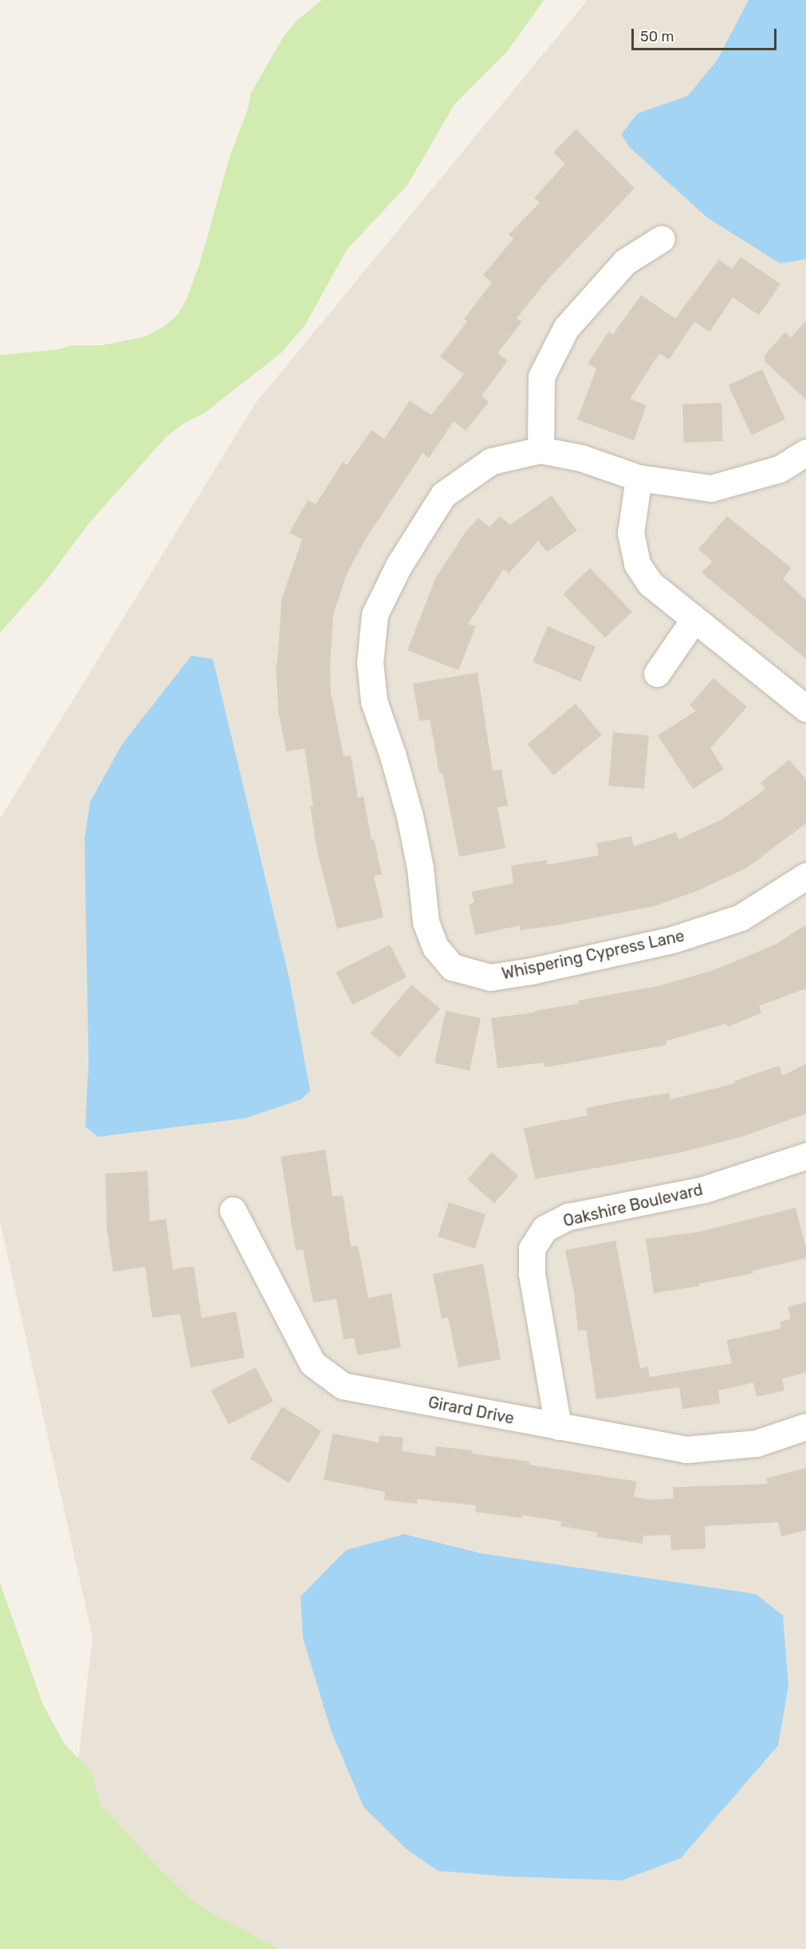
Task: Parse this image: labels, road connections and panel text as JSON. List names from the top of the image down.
{
  "streets": {
    "street": ["Whispering Cypress Lane", "Oakshire Boulevard", "Girard Drive"]
  },
  "crossings": [
    ["Oakshire Boulevard", "Girard Drive"]
  ],
  "scale_bar": "50 m"
}
